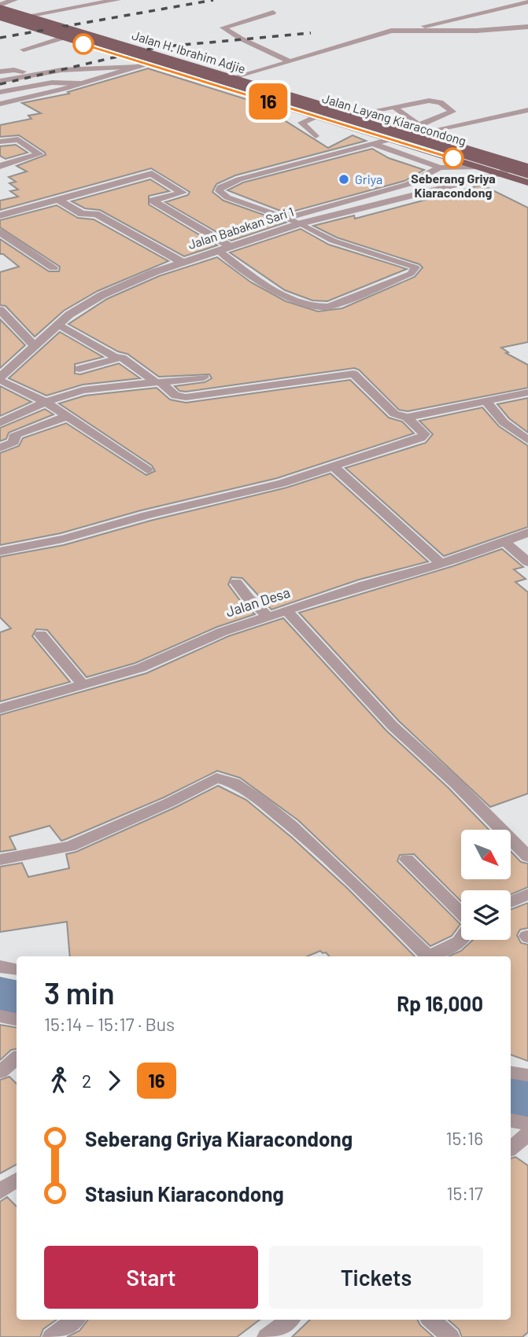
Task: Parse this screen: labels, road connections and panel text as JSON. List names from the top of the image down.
{
  "streets": {
    "main road": ["Jalan H. Ibrahim Adjie", "Jalan Layang Kiaracondong"],
    "street": ["Jalan Babakan Sari 1", "Jalan Desa"]
  },
  "crossings": [
    ["Jalan H. Ibrahim Adjie", "Jalan Babakan Sari 1"]
  ],
  "places": ["Seberang Griya Kiaracondong", "Griya"],
  "lines": ["bus line 16"],
  "north": "bottom right",
  "page": {
    "on_map": "16",
    "heading": ["3 min", "15:14 – 15:17 · Bus", "Rp 16,000"],
    "legs": ["2", "16"],
    "list": [
      {
        "name": "Seberang Griya Kiaracondong",
        "value": "15:16"
      },
      {
        "name": "Stasiun Kiaracondong",
        "value": "15:17"
      }
    ],
    "buttons": ["Start", "Tickets"]
  }
}
